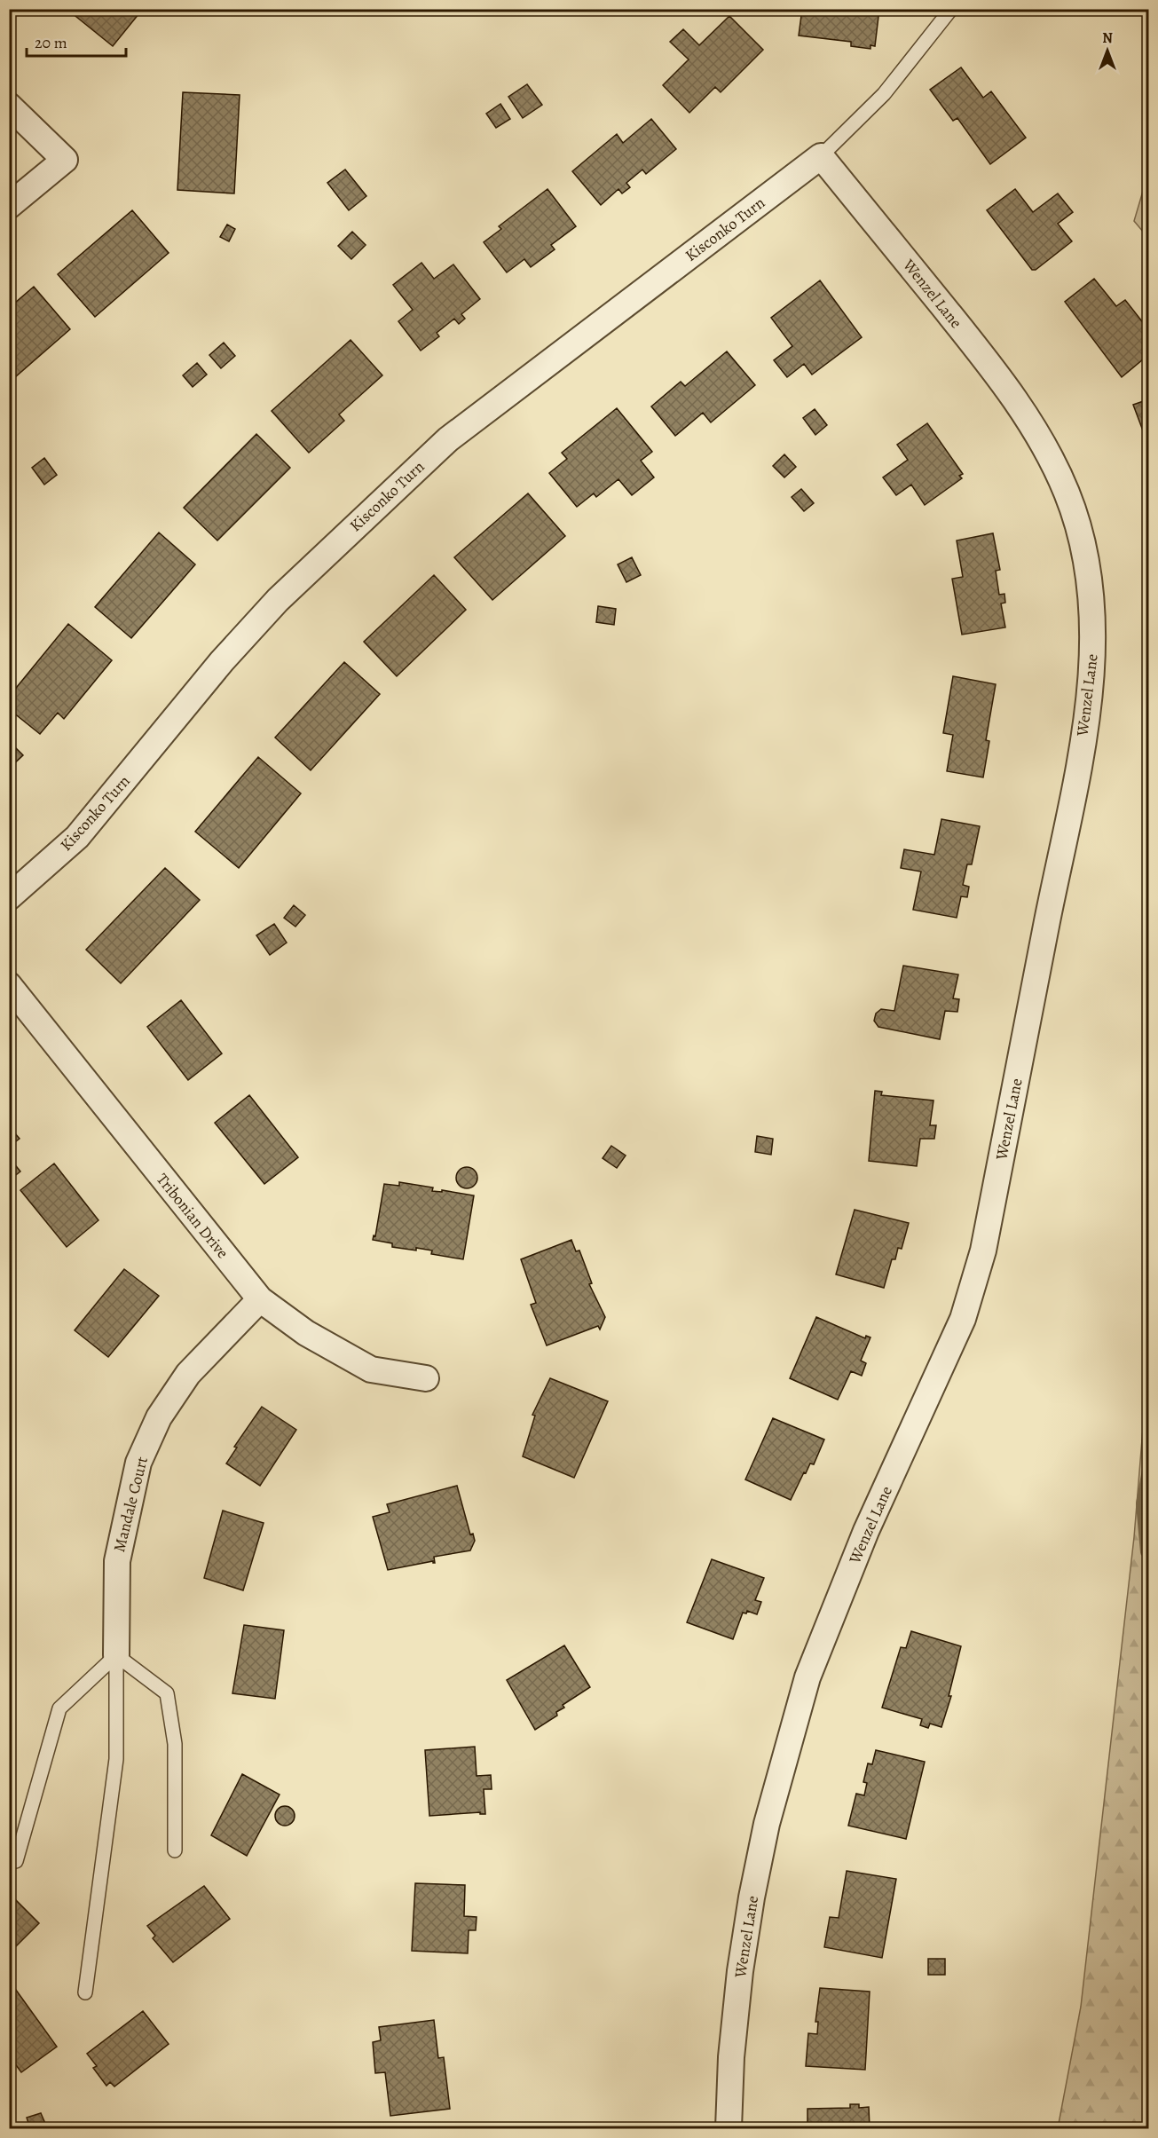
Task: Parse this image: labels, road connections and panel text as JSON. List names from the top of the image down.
{
  "streets": {
    "street": [
      "Kisconko Turn",
      "Wenzel Lane",
      "Tribonian Drive",
      "Mandale Court"
    ]
  },
  "crossings": [
    ["Kisconko Turn", "Wenzel Lane"],
    ["Tribonian Drive", "Mandale Court"]
  ],
  "scale_bar": "20 m",
  "north": "top"
}
